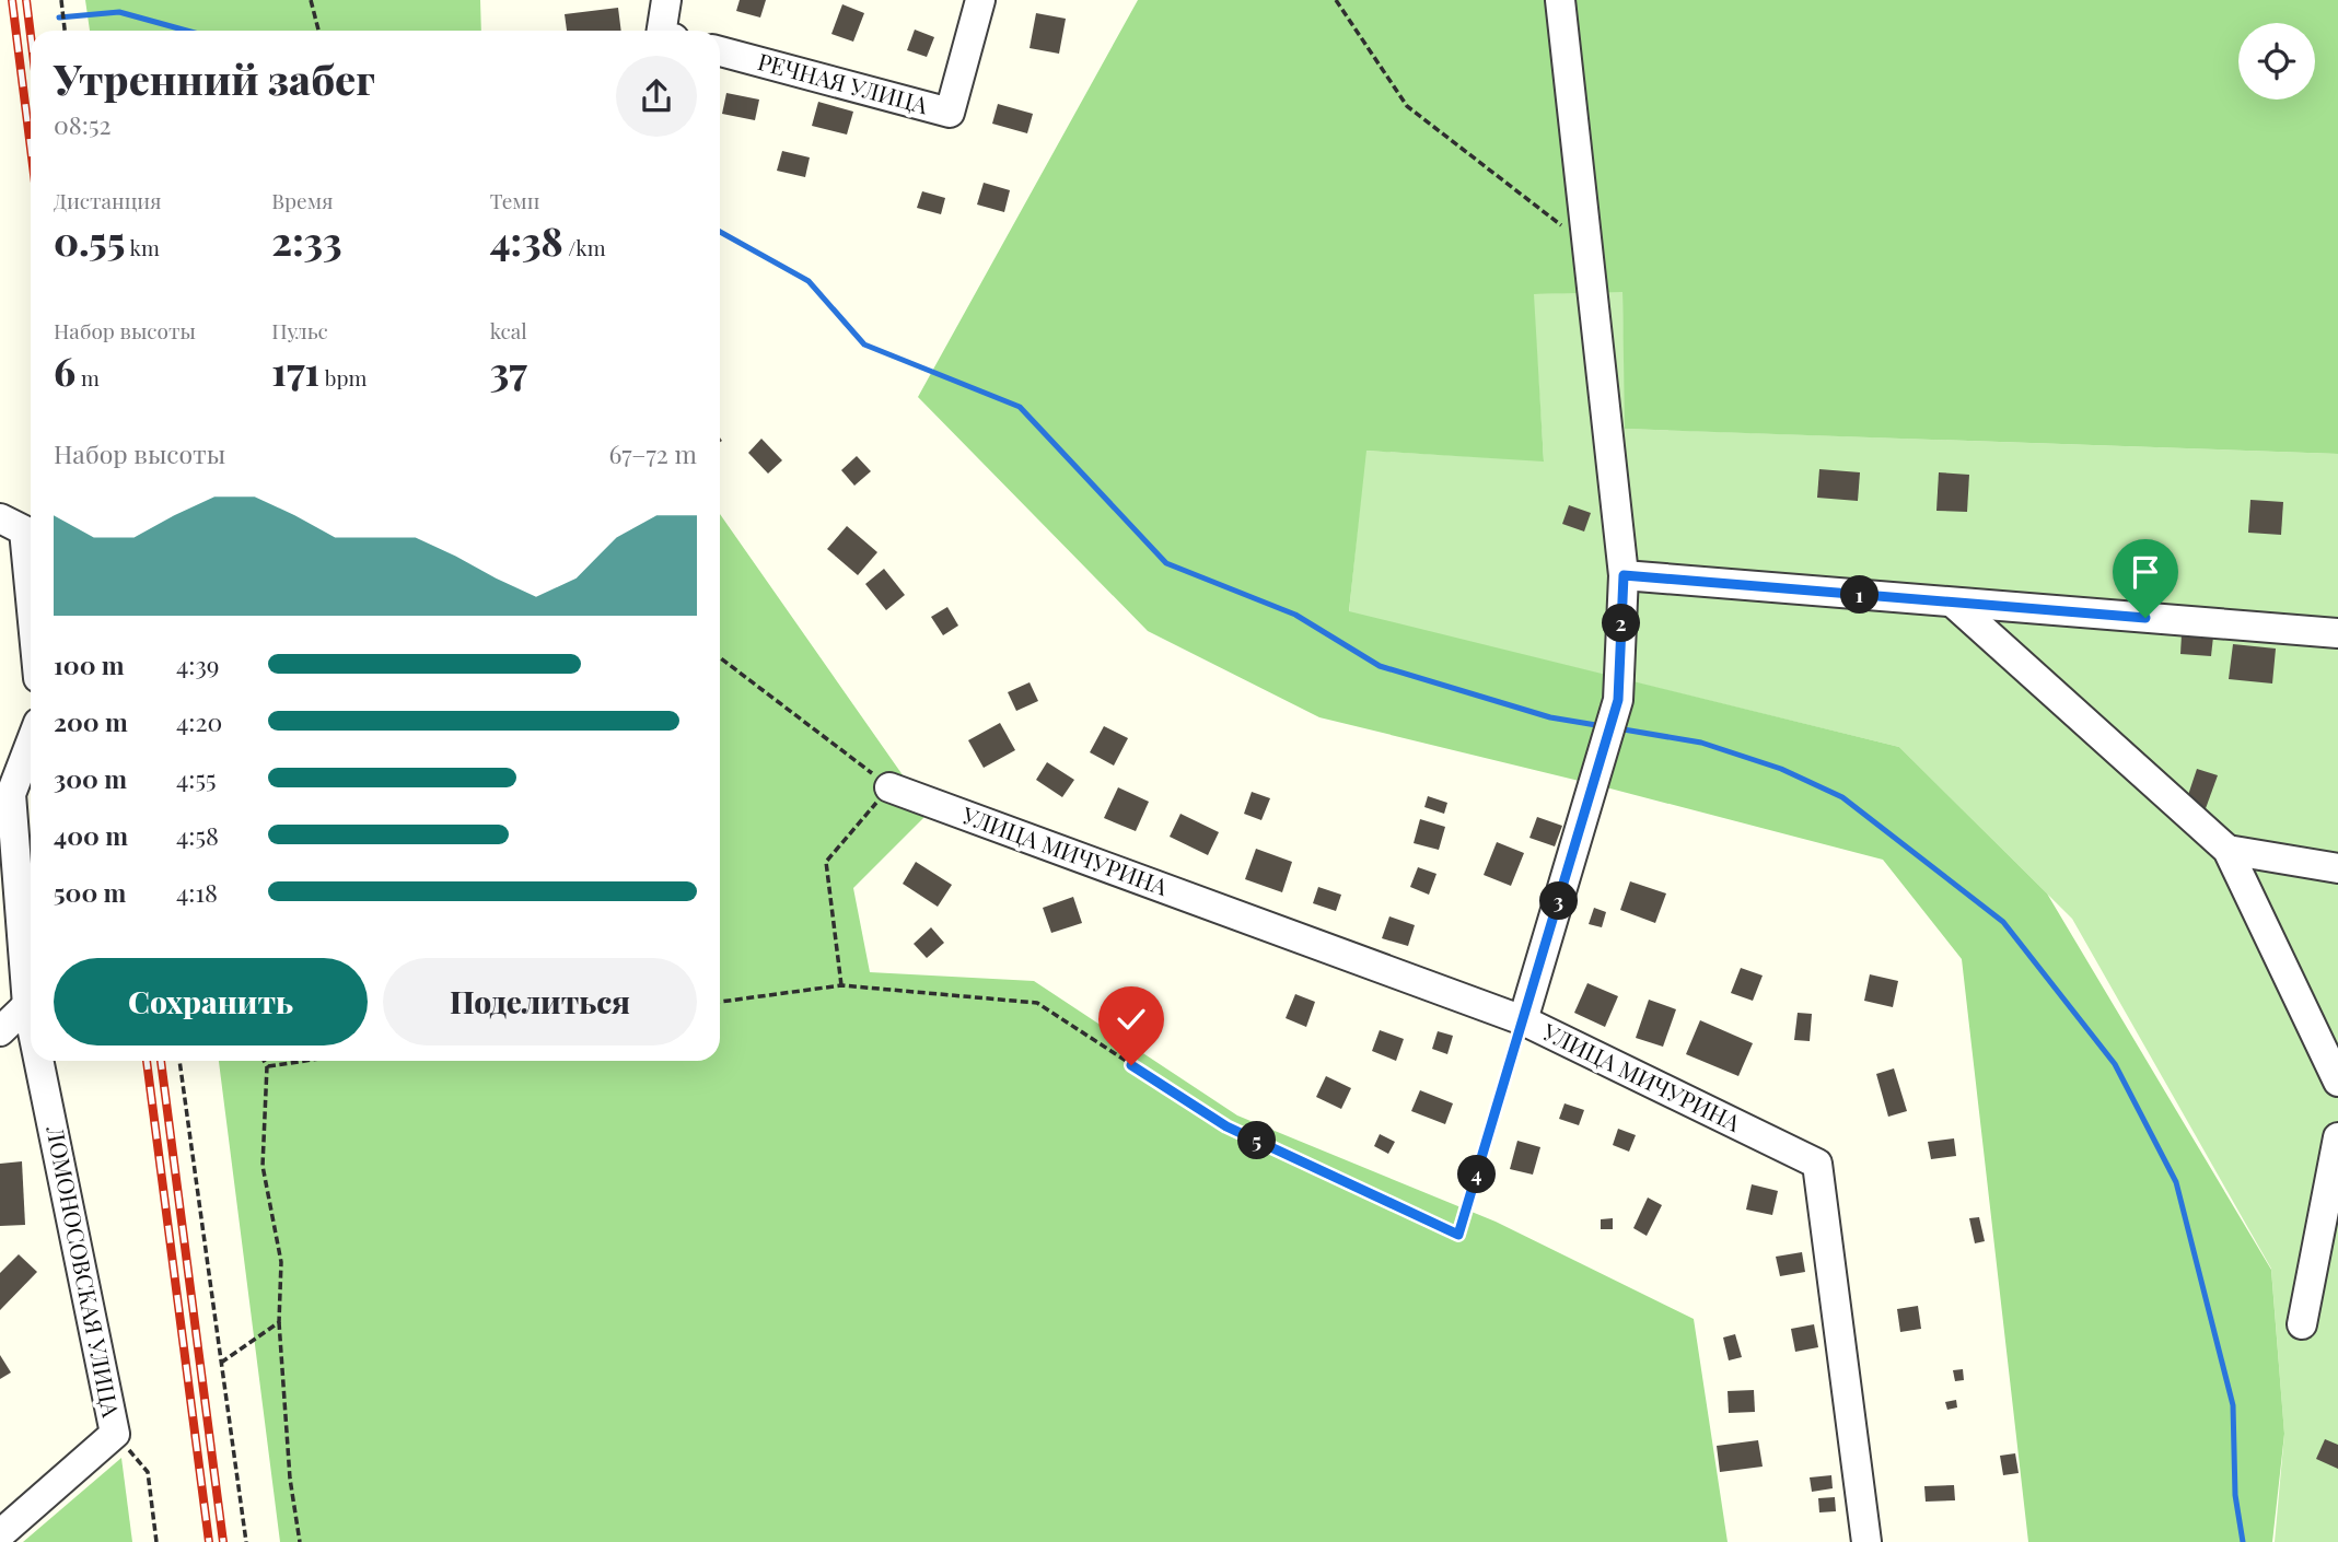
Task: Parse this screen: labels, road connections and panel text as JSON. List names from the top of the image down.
{
  "streets": {
    "street": ["РЕЧНАЯ УЛИЦА", "УЛИЦА МИЧУРИНА", "ЛОМОНОСОВСКАЯ УЛИЦА"]
  },
  "page": {
    "heading": ["Утренний забег", "08:52"],
    "stats": [
      ["Дистанция", "0.55 km"],
      ["Время", "2:33"],
      ["Темп", "4:38 /km"],
      ["Набор высоты", "6 m"],
      ["Пульс", "171 bpm"],
      ["kcal", "37"]
    ],
    "chart": ["Набор высоты", "67–72 m"],
    "pins": [
      "1",
      "2",
      "3",
      "5",
      "4"
    ],
    "list": [
      {
        "name": "100 m",
        "note": "4:39"
      },
      {
        "name": "200 m",
        "note": "4:20"
      },
      {
        "name": "300 m",
        "note": "4:55"
      },
      {
        "name": "400 m",
        "note": "4:58"
      },
      {
        "name": "500 m",
        "note": "4:18"
      }
    ],
    "buttons": ["Сохранить", "Поделиться"]
  }
}
